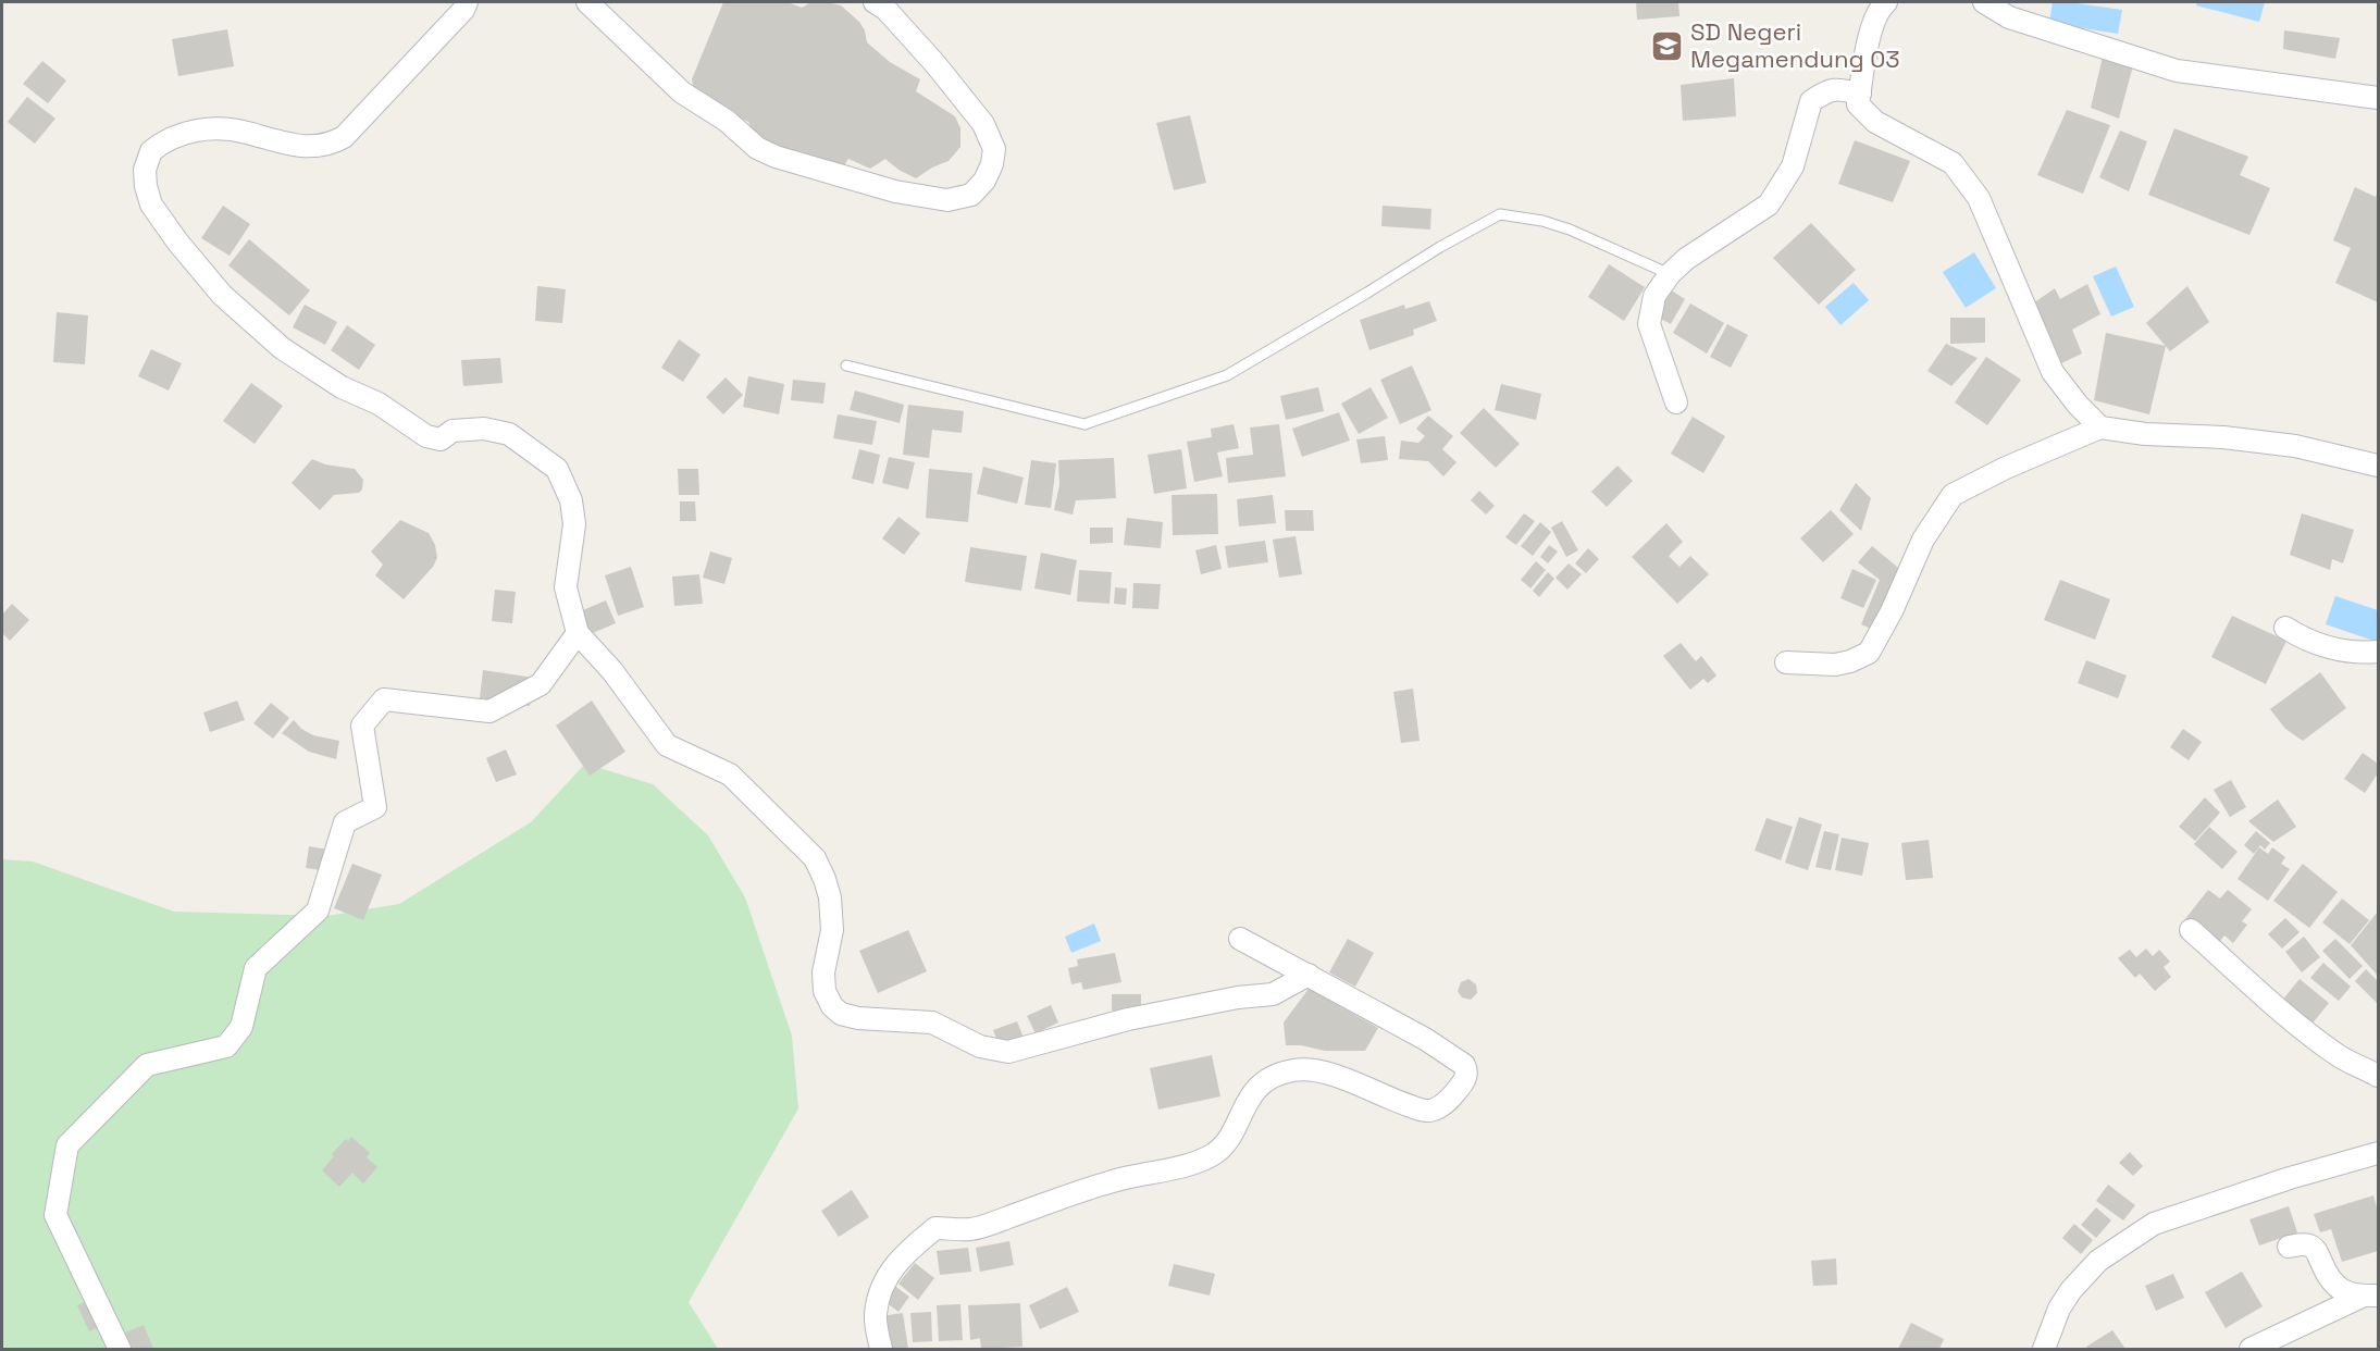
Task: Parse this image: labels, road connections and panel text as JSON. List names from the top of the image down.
{
  "places": {
    "school or university": ["SD Negeri Megamendung 03"]
  }
}
